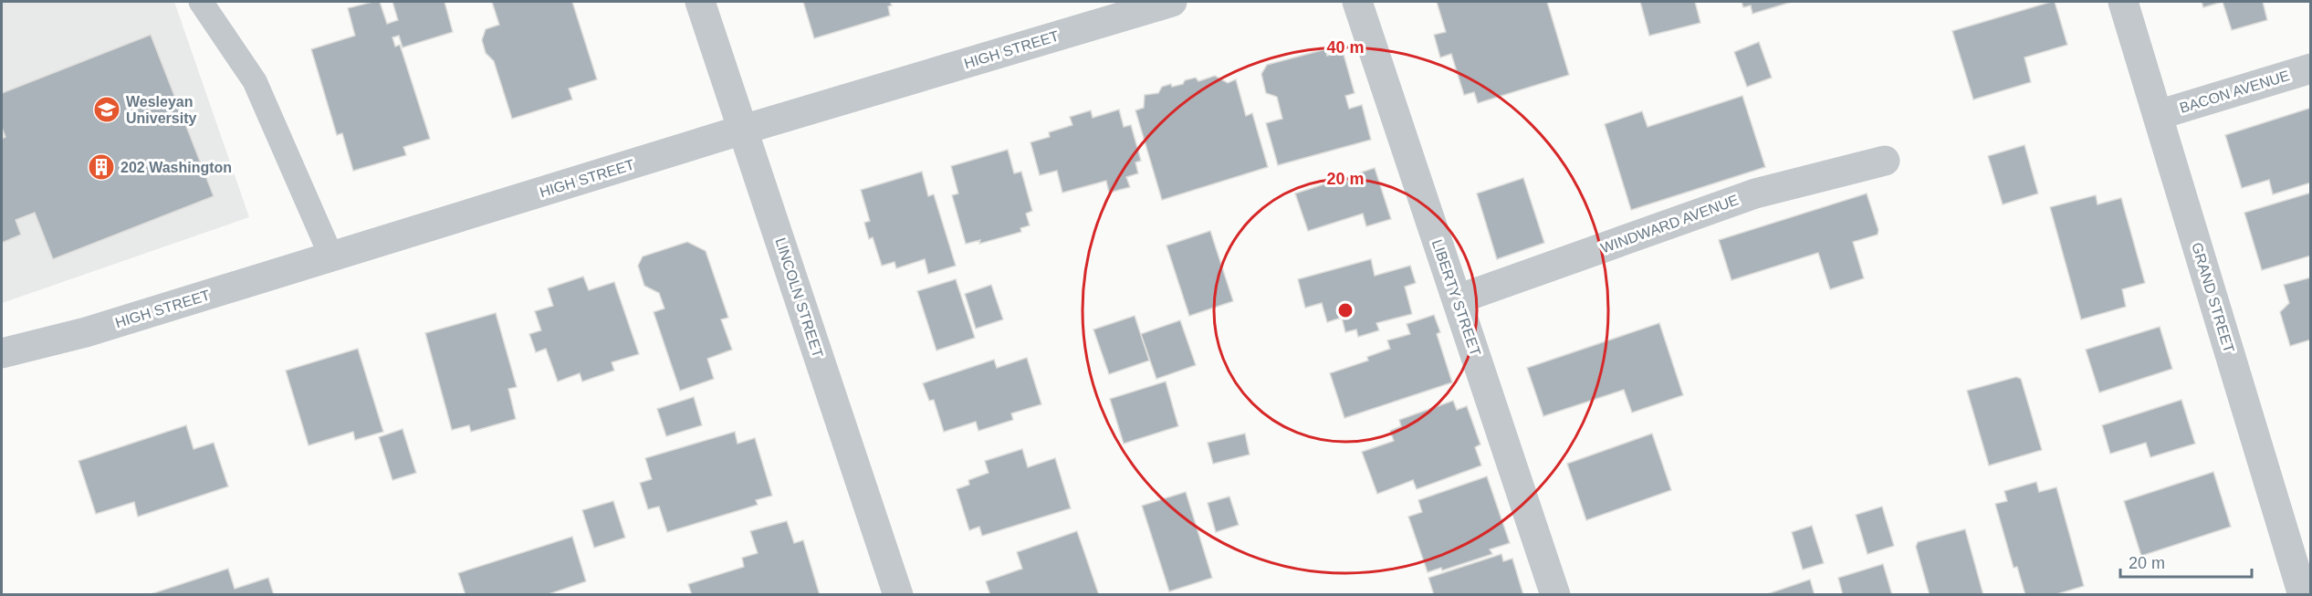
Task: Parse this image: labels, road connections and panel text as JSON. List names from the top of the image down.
{
  "streets": {
    "street": [
      "HIGH STREET",
      "BACON AVENUE",
      "WINDWARD AVENUE",
      "LINCOLN STREET",
      "LIBERTY STREET",
      "GRAND STREET"
    ]
  },
  "crossings": [
    ["HIGH STREET", "LINCOLN STREET"],
    ["BACON AVENUE", "GRAND STREET"],
    ["WINDWARD AVENUE", "LIBERTY STREET"]
  ],
  "places": {
    "school or university": ["Wesleyan University"],
    "building": ["202 Washington"]
  },
  "scale_bar": "20 m",
  "rings": ["40 m", "20 m"]
}
